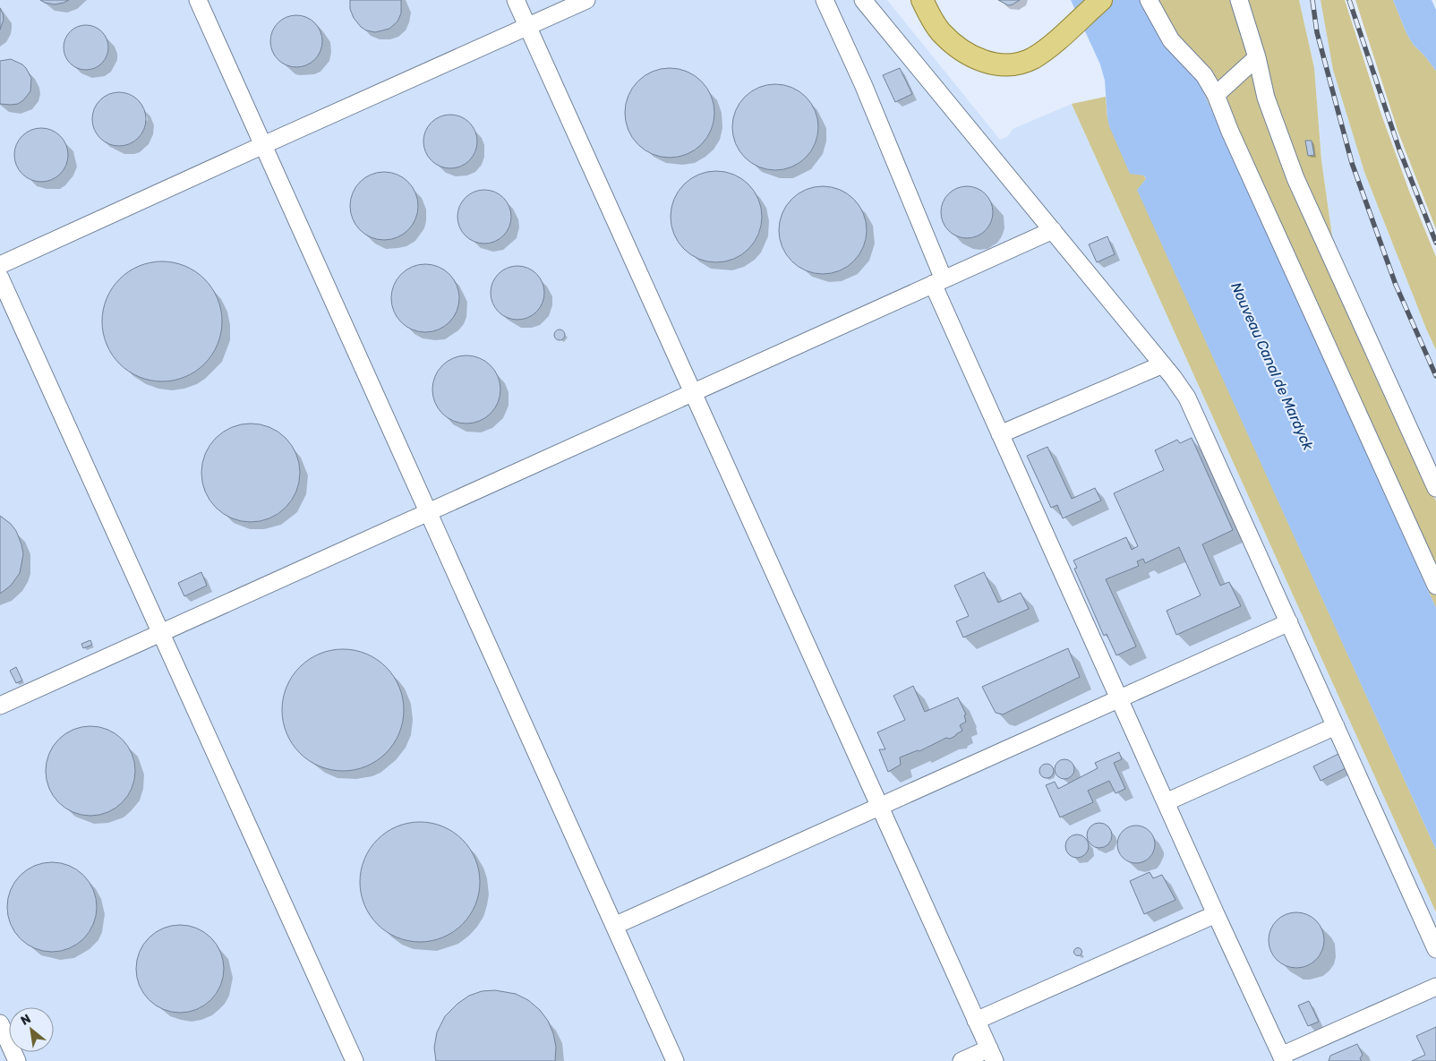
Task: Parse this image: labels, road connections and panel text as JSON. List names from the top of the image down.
{
  "water": ["Nouveau Canal de Mardyck"],
  "north": "top left"
}
